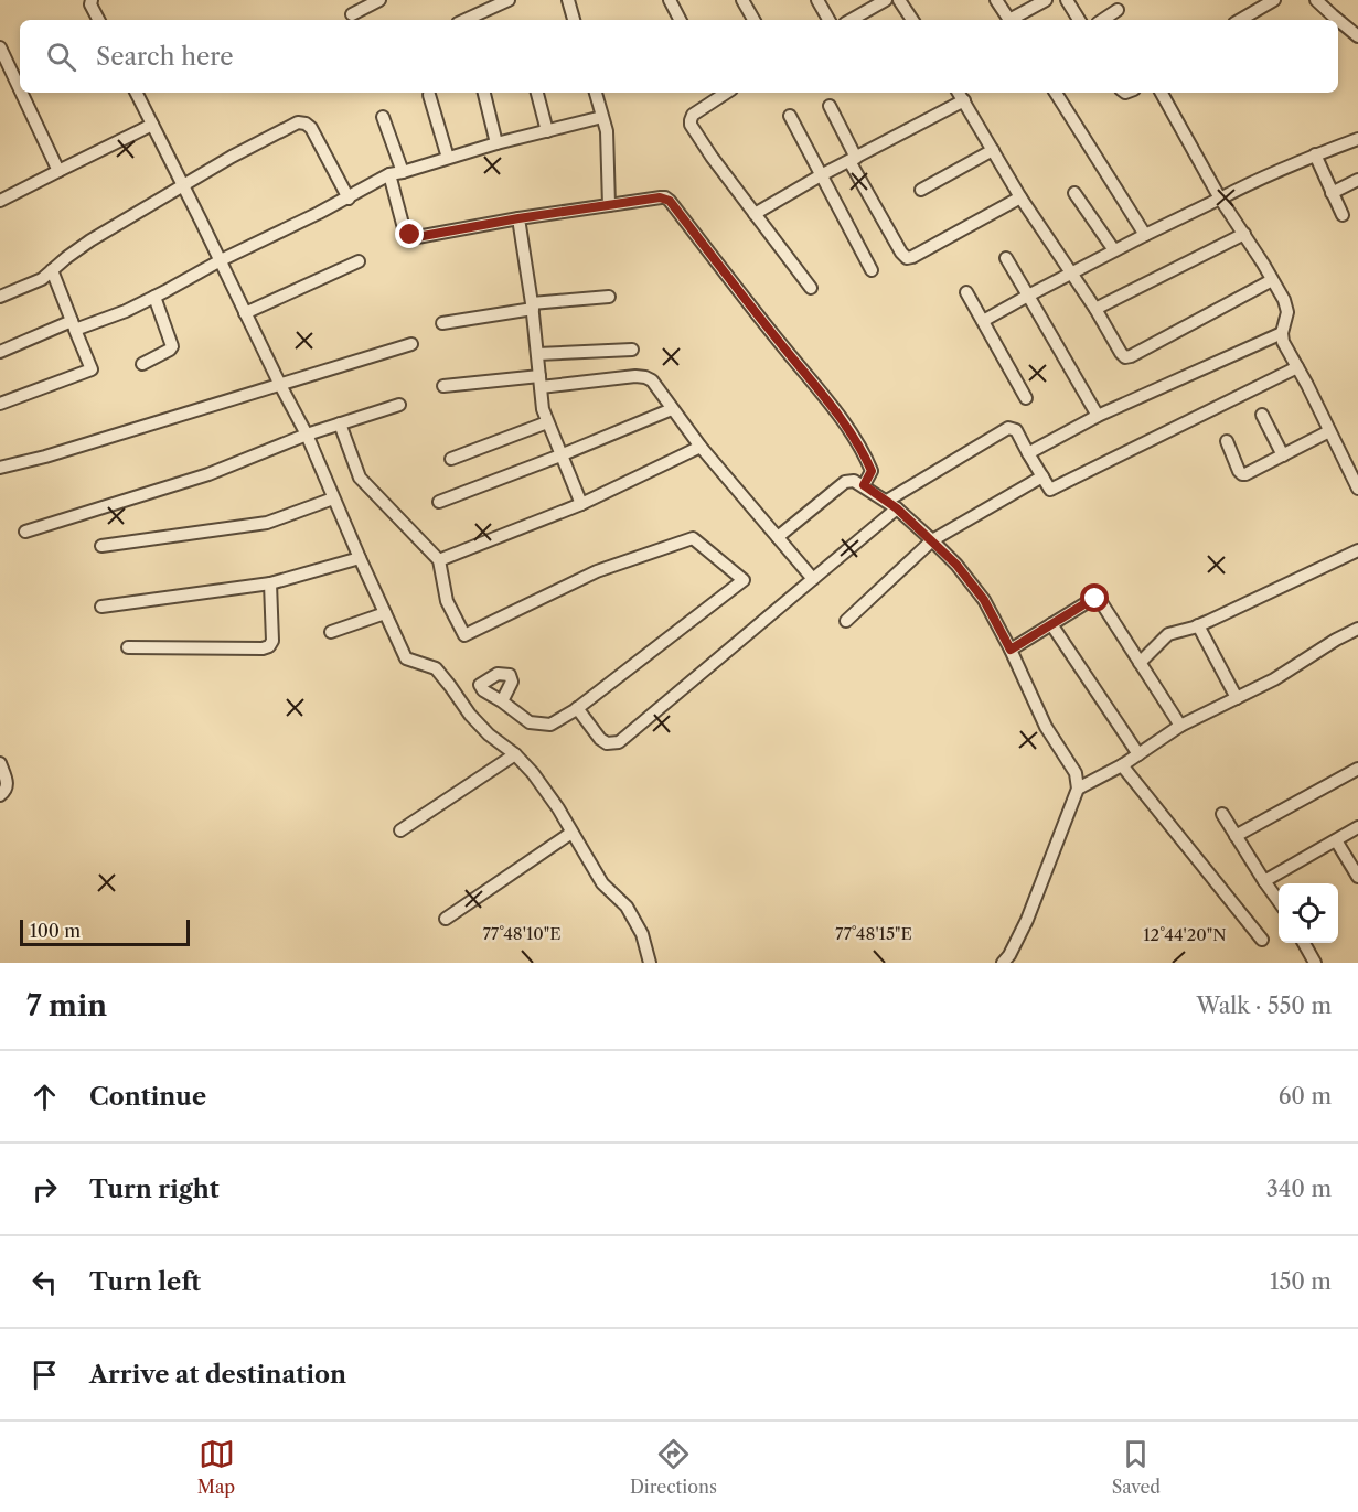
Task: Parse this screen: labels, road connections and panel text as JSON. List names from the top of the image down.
{
  "scale_bar": "100 m",
  "page": {
    "search": "Search here",
    "scale": "100 m",
    "heading": ["7 min", "Walk · 550 m"],
    "list": [
      ["Continue", "60 m"],
      ["Turn right", "340 m"],
      ["Turn left", "150 m"],
      "Arrive at destination"
    ],
    "nav": ["Map", "Directions", "Saved"]
  },
  "coordinates": ["77°48'10\"E", "77°48'15\"E", "12°44'20\"N"]
}
